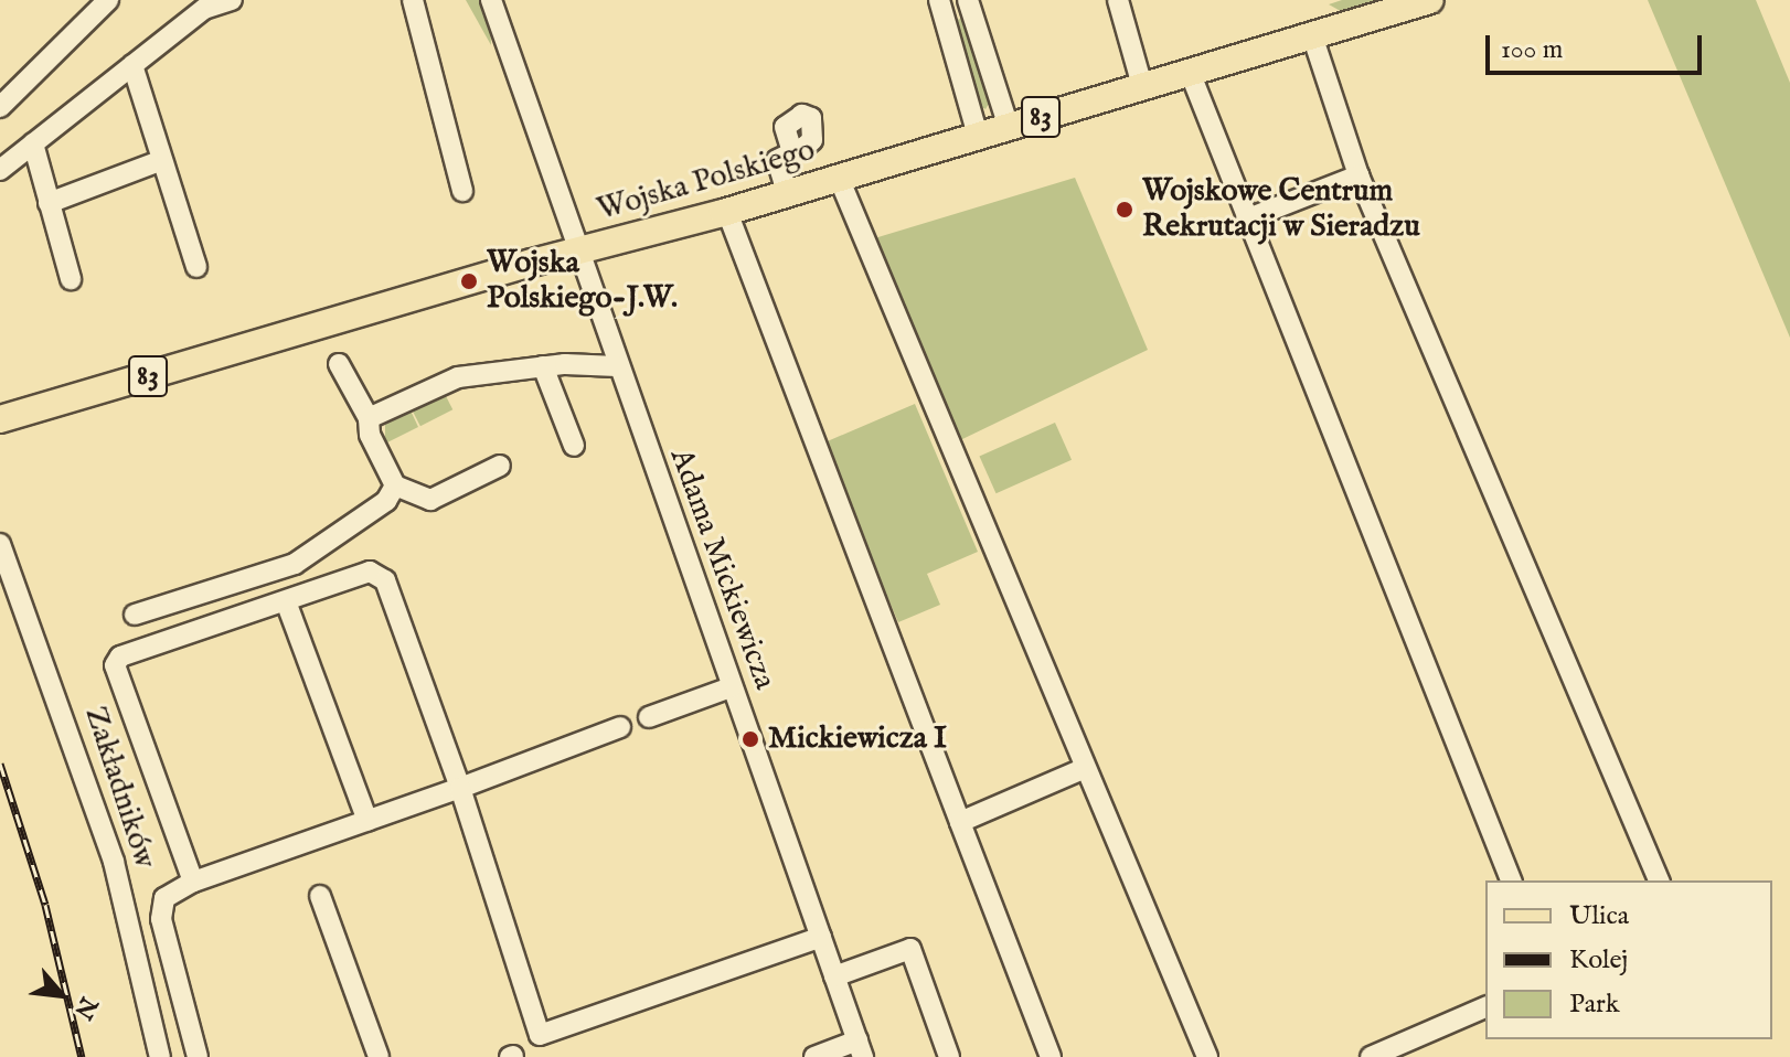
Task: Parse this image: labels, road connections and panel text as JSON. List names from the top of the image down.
{
  "streets": {
    "main road": ["83", "Wojska Polskiego"],
    "street": ["Adama Mickiewicza", "Zakładników"]
  },
  "crossings": [
    ["Wojska Polskiego", "Adama Mickiewicza"]
  ],
  "places": ["Wojskowe Centrum Rekrutacji w Sieradzu", "Wojska Polskiego-J.W.", "Mickiewicza I"],
  "legend": ["Ulica", "Kolej", "Park"],
  "scale_bar": "100 m",
  "north": "bottom right"
}
